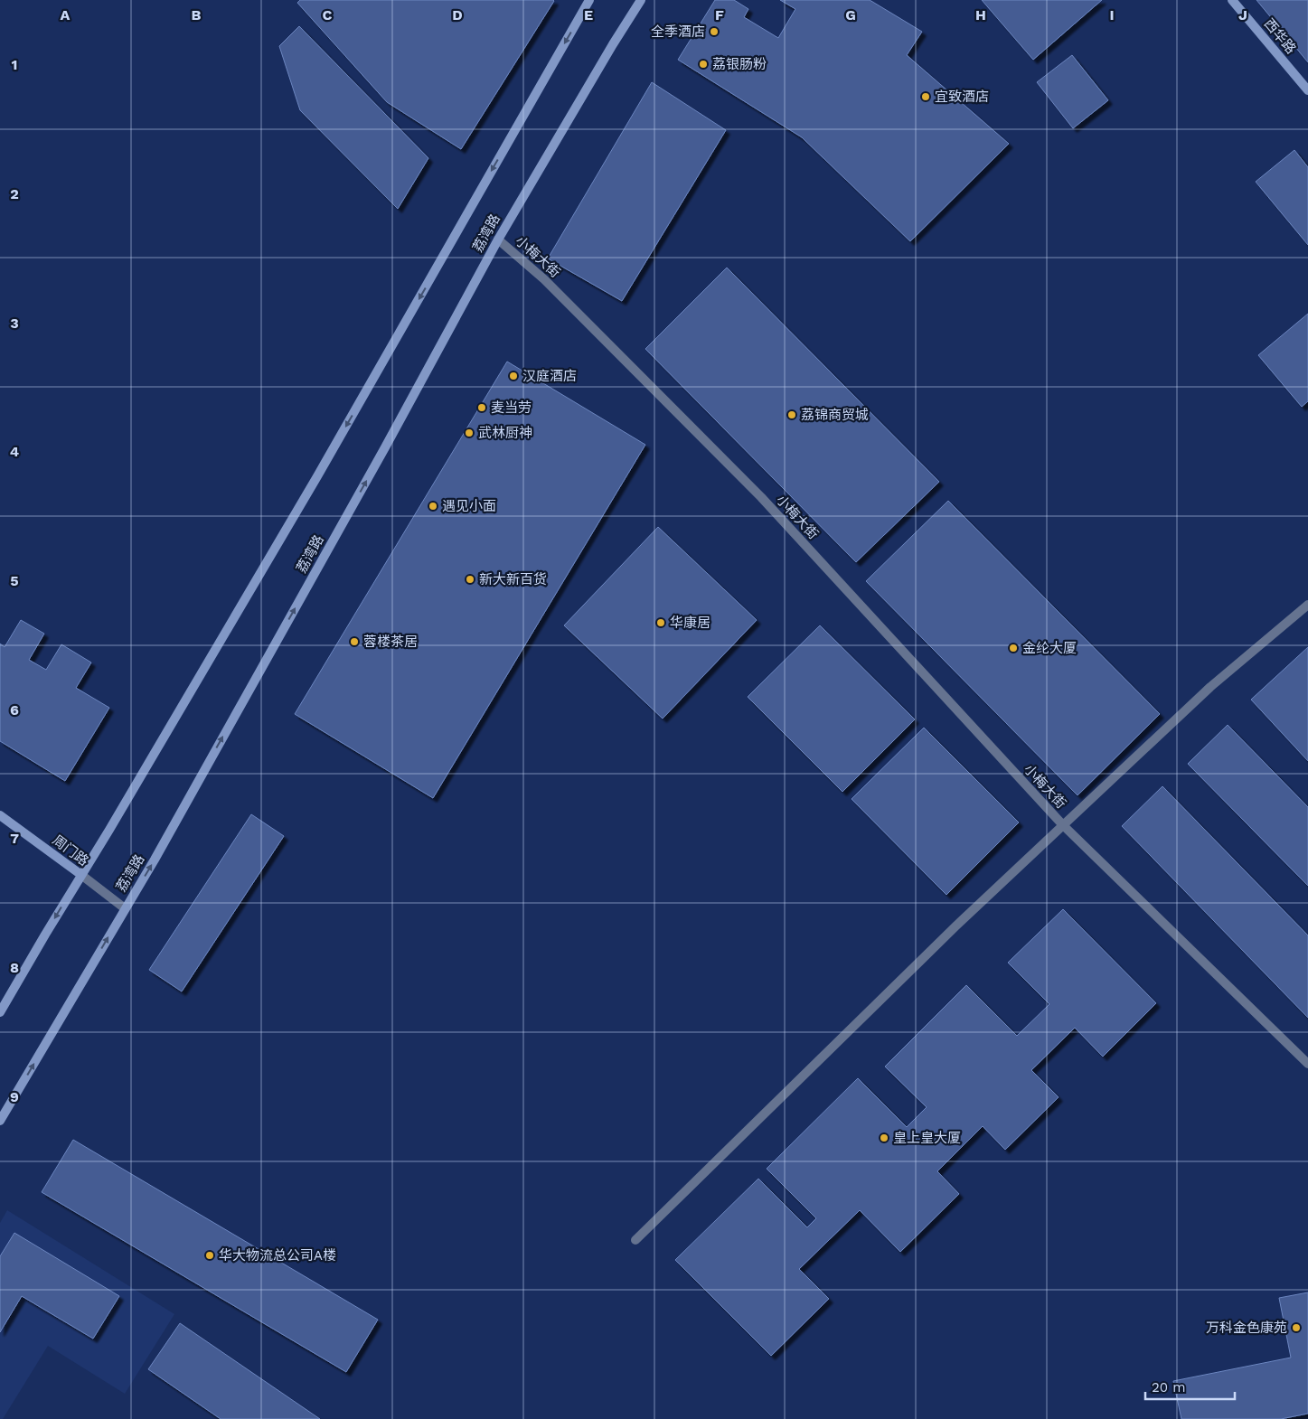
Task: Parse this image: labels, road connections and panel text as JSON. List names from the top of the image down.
{
  "streets": {
    "main road": ["西华路", "荔湾路", "周门路"],
    "street": ["小梅大街"]
  },
  "crossings": [
    ["荔湾路", "小梅大街"],
    ["荔湾路", "周门路"]
  ],
  "places": [
    "全季酒店",
    "荔银肠粉",
    "宜致酒店",
    "汉庭酒店",
    "麦当劳",
    "荔锦商贸城",
    "武林厨神",
    "遇见小面",
    "新大新百货",
    "华康居",
    "蓉楼茶居",
    "金纶大厦",
    "皇上皇大厦",
    "华大物流总公司A楼",
    "万科金色康苑"
  ],
  "scale_bar": "20 m",
  "grid": {
    "columns": [
      "A",
      "B",
      "C",
      "D",
      "E",
      "F",
      "G",
      "H",
      "I",
      "J"
    ],
    "rows": [
      "1",
      "2",
      "3",
      "4",
      "5",
      "6",
      "7",
      "8",
      "9"
    ]
  }
}
